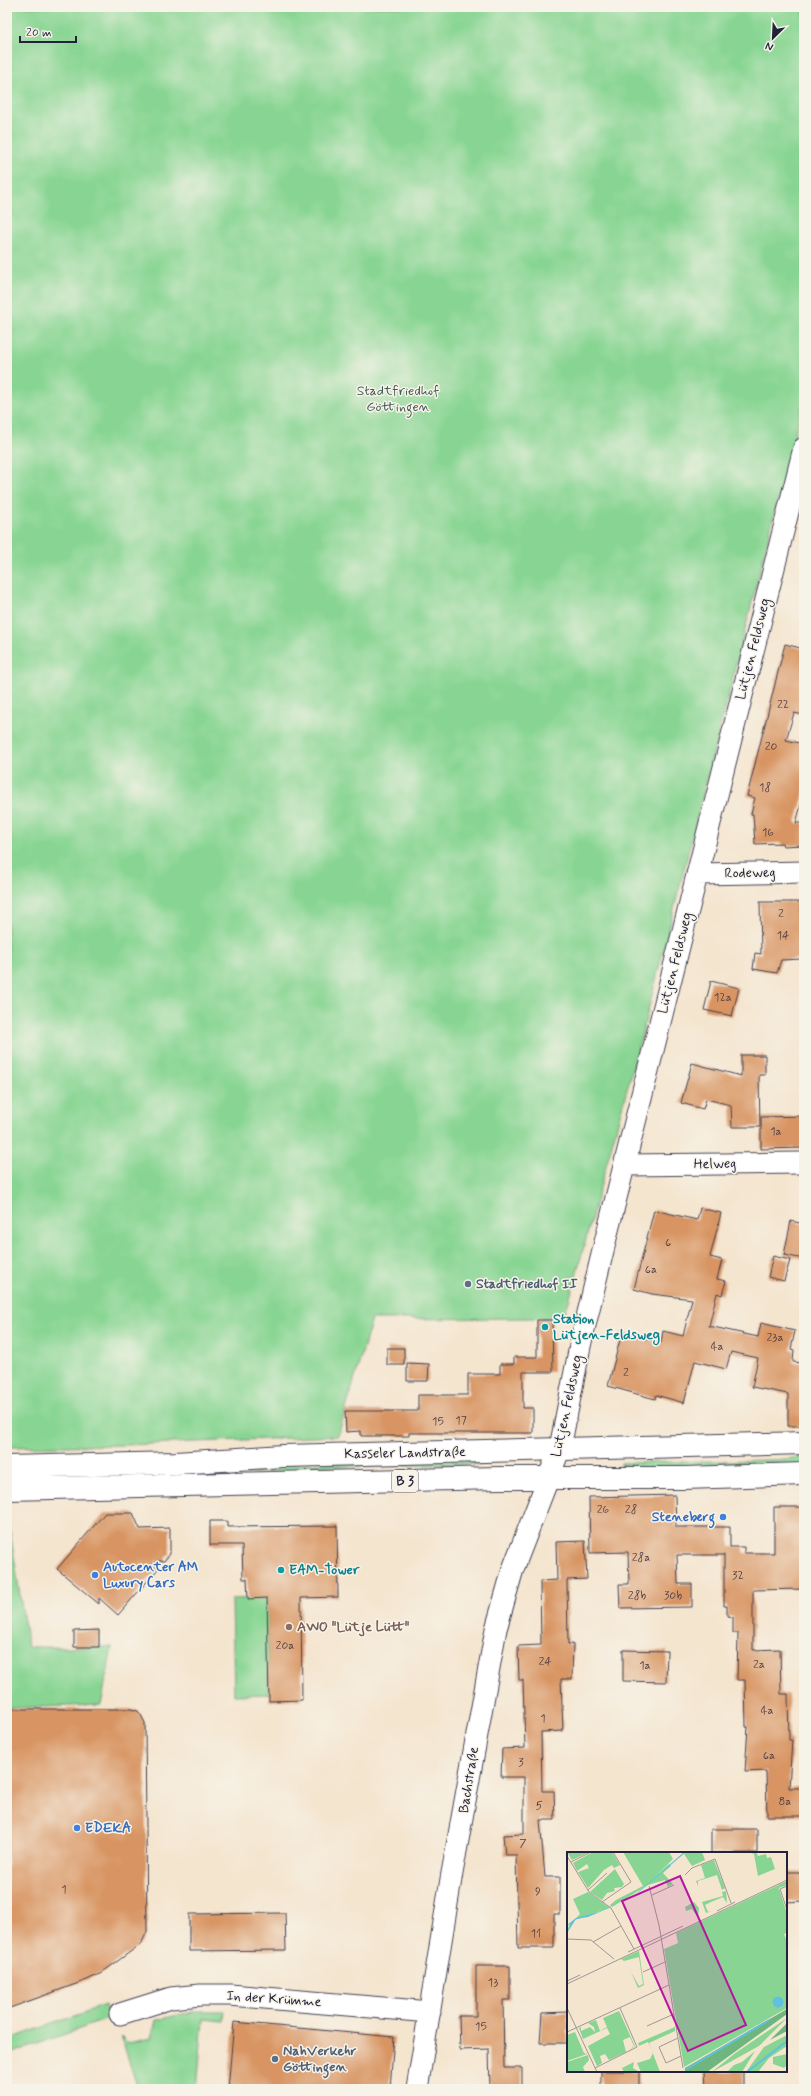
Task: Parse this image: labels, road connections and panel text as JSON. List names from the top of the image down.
{
  "streets": {
    "main road": ["Kasseler Landstraße", "B 3"],
    "street": [
      "Lütjen Feldsweg",
      "Rodeweg",
      "Helweg",
      "Bachstraße",
      "In der Krümme"
    ]
  },
  "crossings": [
    ["Lütjen Feldsweg", "Rodeweg"],
    ["Lütjen Feldsweg", "Helweg"],
    ["Lütjen Feldsweg", "Kasseler Landstraße"],
    ["Lütjen Feldsweg", "Bachstraße"],
    ["Kasseler Landstraße", "Bachstraße"],
    ["Bachstraße", "In der Krümme"]
  ],
  "parks": ["Stadtfriedhof Göttingen"],
  "places": [
    "Stadtfriedhof II",
    "Station Lütjen-Feldsweg",
    "Steneberg",
    "EAM-Tower",
    "Autocenter AM Luxury Cars",
    "AWO \"Lütje Lütt\"",
    "EDEKA",
    "NahVerkehr Göttingen"
  ],
  "house_numbers": [
    "22",
    "20",
    "18",
    "16",
    "2",
    "14",
    "12a",
    "1a",
    "6",
    "6a",
    "23a",
    "4a",
    "2",
    "17",
    "15",
    "26",
    "28",
    "28a",
    "32",
    "28b",
    "30b",
    "20a",
    "24",
    "2a",
    "1a",
    "4a",
    "1",
    "6a",
    "3",
    "8a",
    "5",
    "7",
    "1",
    "9",
    "11",
    "13",
    "15"
  ],
  "scale_bar": "20 m",
  "north": "bottom left"
}
